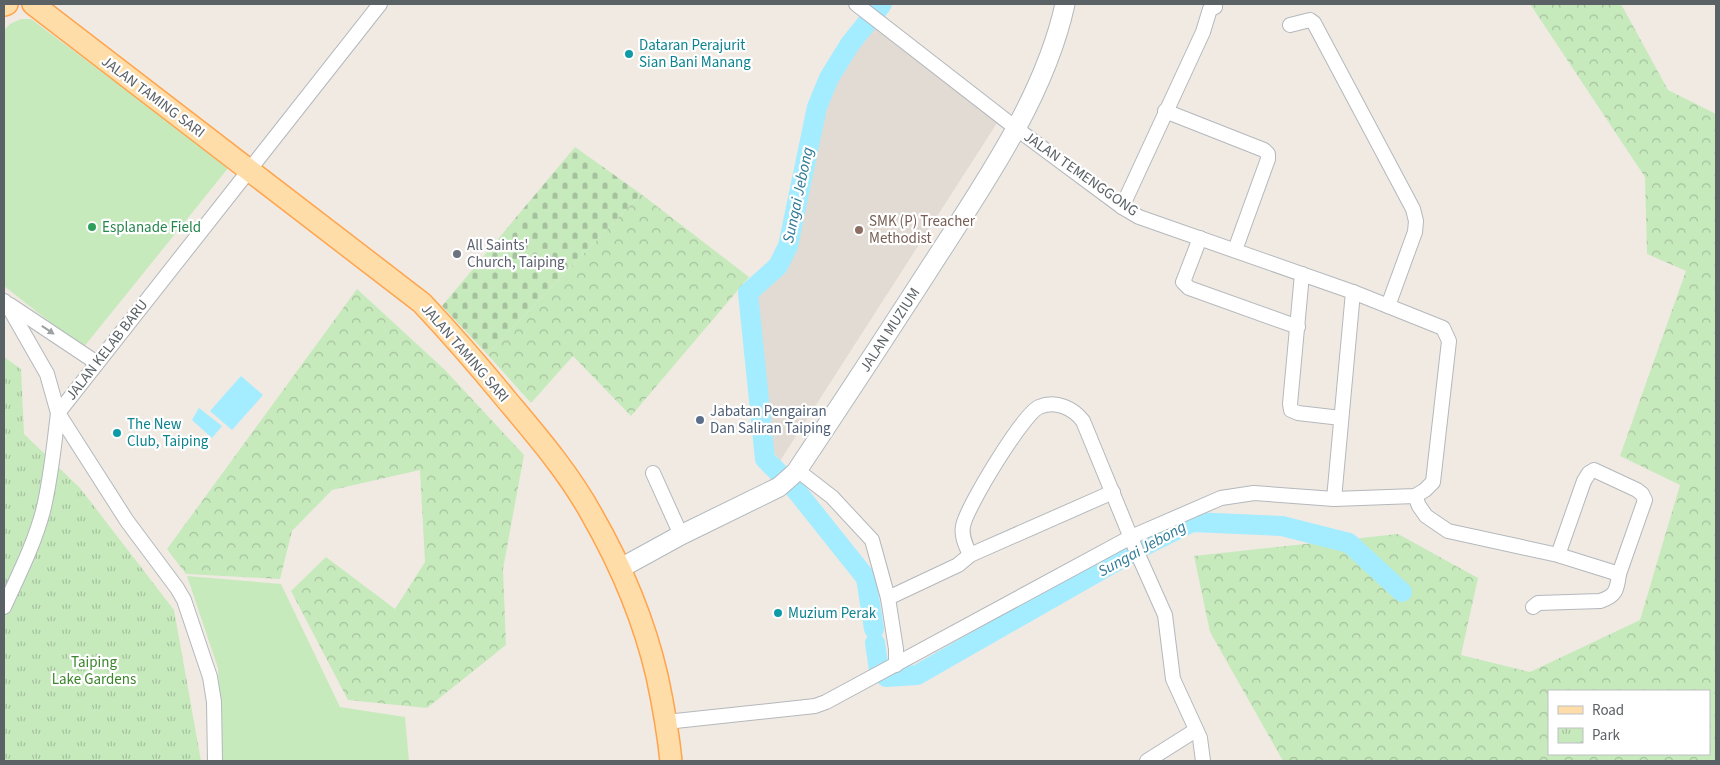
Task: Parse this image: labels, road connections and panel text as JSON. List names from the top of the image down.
{
  "streets": {
    "main road": ["JALAN TAMING SARI"],
    "street": ["JALAN TEMENGGONG", "JALAN MUZIUM", "JALAN KELAB BARU"]
  },
  "crossings": [
    ["JALAN TAMING SARI", "JALAN MUZIUM"],
    ["JALAN TAMING SARI", "JALAN KELAB BARU"],
    ["JALAN TEMENGGONG", "JALAN MUZIUM"]
  ],
  "water": ["Sungai Jebong"],
  "parks": ["Taiping Lake Gardens"],
  "places": [
    "Dataran Perajurit Sian Bani Manang",
    "Esplanade Field",
    "SMK (P) Treacher Methodist",
    "All Saints' Church, Taiping",
    "Jabatan Pengairan Dan Saliran Taiping",
    "The New Club, Taiping",
    "Muzium Perak"
  ],
  "legend": ["Road", "Park"]
}
